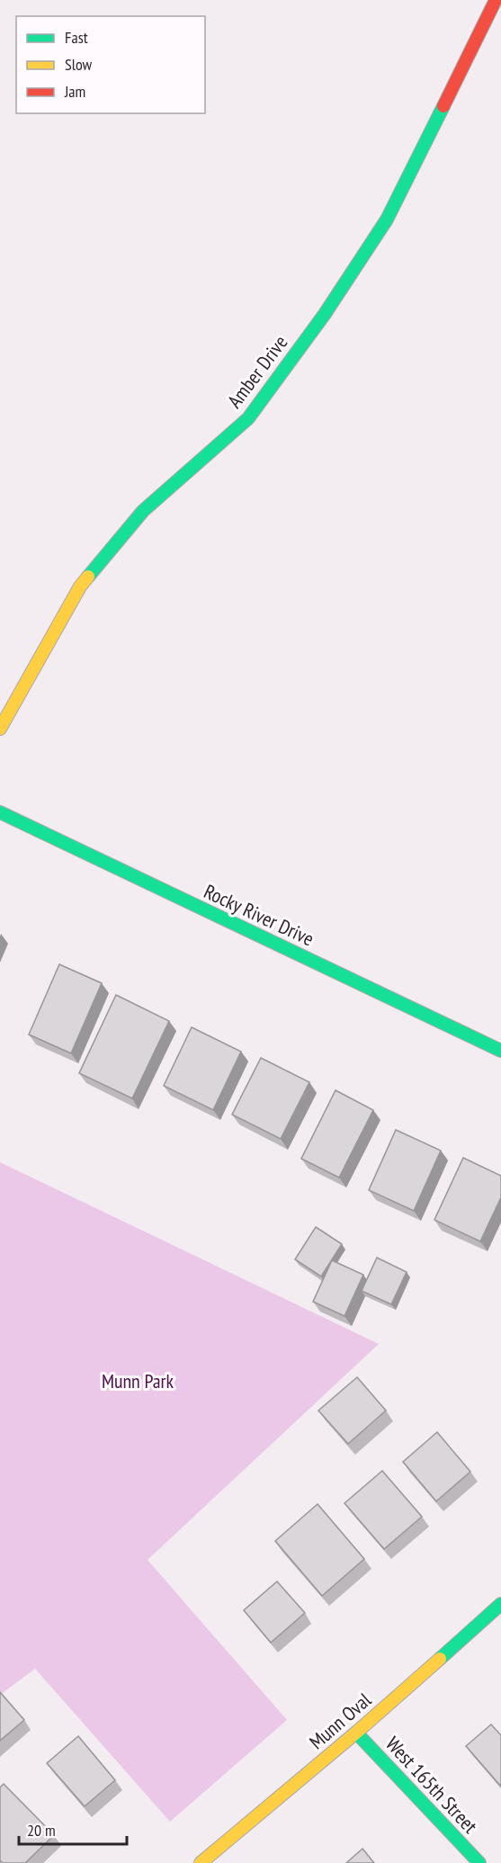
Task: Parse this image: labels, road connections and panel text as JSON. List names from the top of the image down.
{
  "streets": {
    "street": [
      "Amber Drive",
      "Rocky River Drive",
      "Munn Oval",
      "West 165th Street"
    ]
  },
  "crossings": [
    ["Munn Oval", "West 165th Street"]
  ],
  "parks": ["Munn Park"],
  "legend": ["Fast", "Slow", "Jam"],
  "scale_bar": "20 m"
}
